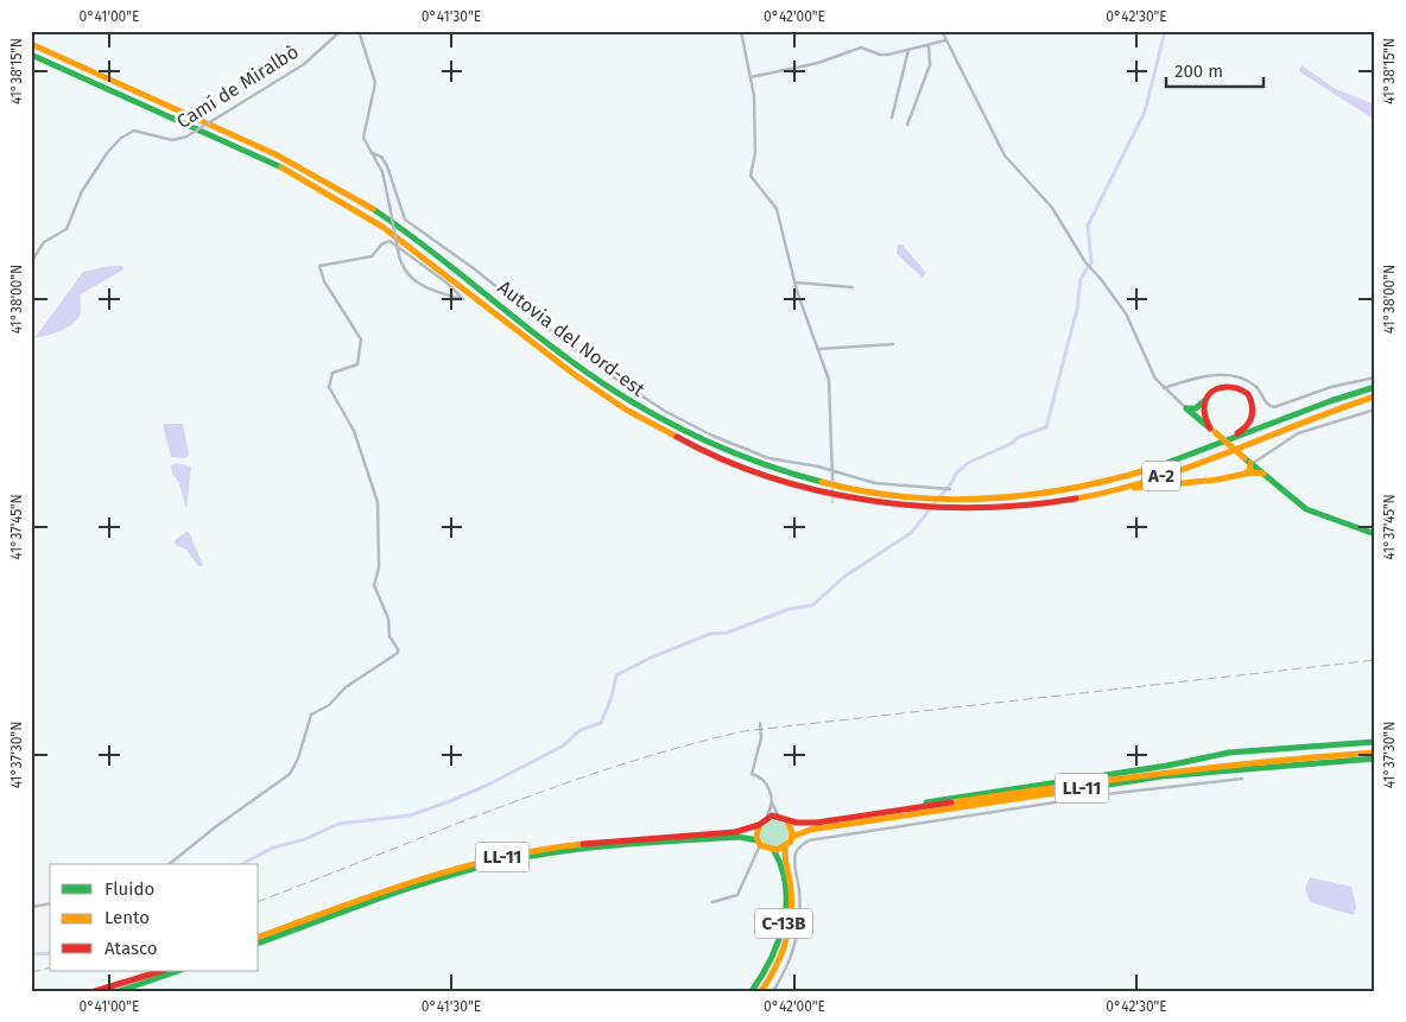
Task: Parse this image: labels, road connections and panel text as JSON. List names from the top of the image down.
{
  "streets": {
    "main road": [
      "Autovia del Nord-est",
      "A-2",
      "LL-11",
      "C-13B"
    ],
    "street": ["Camí de Miralbò"]
  },
  "crossings": [
    ["Autovia del Nord-est", "A-2"],
    ["LL-11", "C-13B"]
  ],
  "legend": ["Fluido", "Lento", "Atasco"],
  "scale_bar": "200 m",
  "coordinates": [
    "0°41'00\"E",
    "0°41'30\"E",
    "0°42'00\"E",
    "0°42'30\"E",
    "41°38'15\"N",
    "41°38'00\"N",
    "41°37'45\"N",
    "41°37'30\"N"
  ]
}
